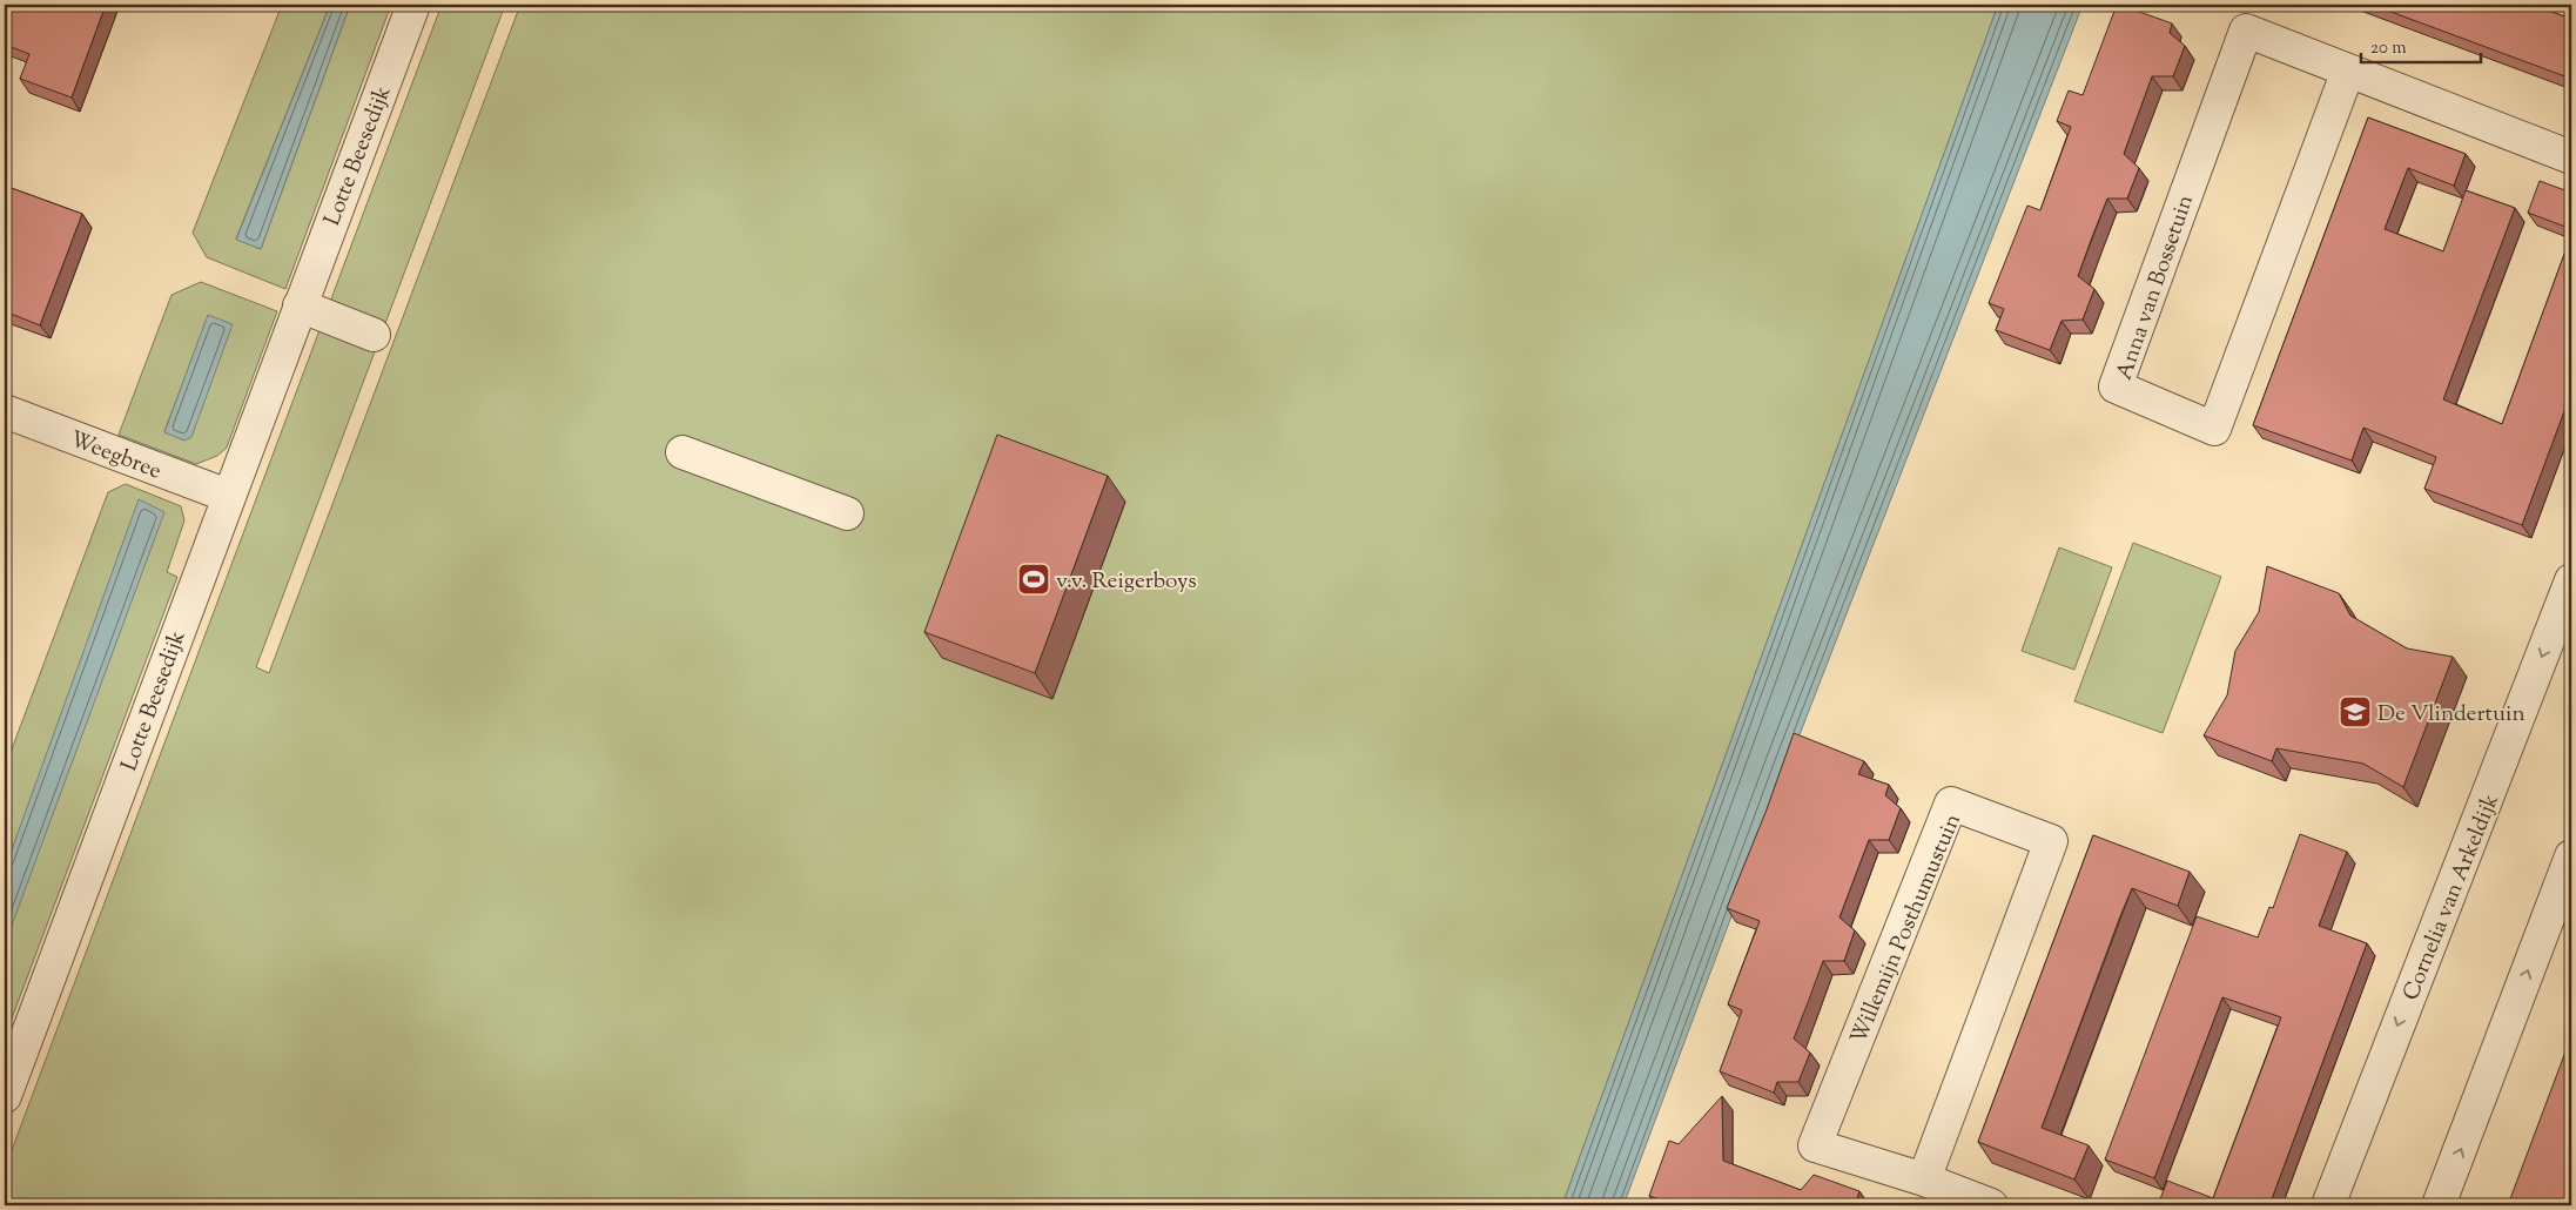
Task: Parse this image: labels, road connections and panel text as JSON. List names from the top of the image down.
{
  "streets": {
    "street": [
      "Lotte Beesedijk",
      "Anna van Bossetuin",
      "Weegbree",
      "Cornelia van Arkeldijk",
      "Willemijn Posthumustuin"
    ]
  },
  "crossings": [
    ["Lotte Beesedijk", "Weegbree"]
  ],
  "places": {
    "sports": ["v.v. Reigerboys"],
    "school or university": ["De Vlindertuin"]
  },
  "scale_bar": "20 m"
}
